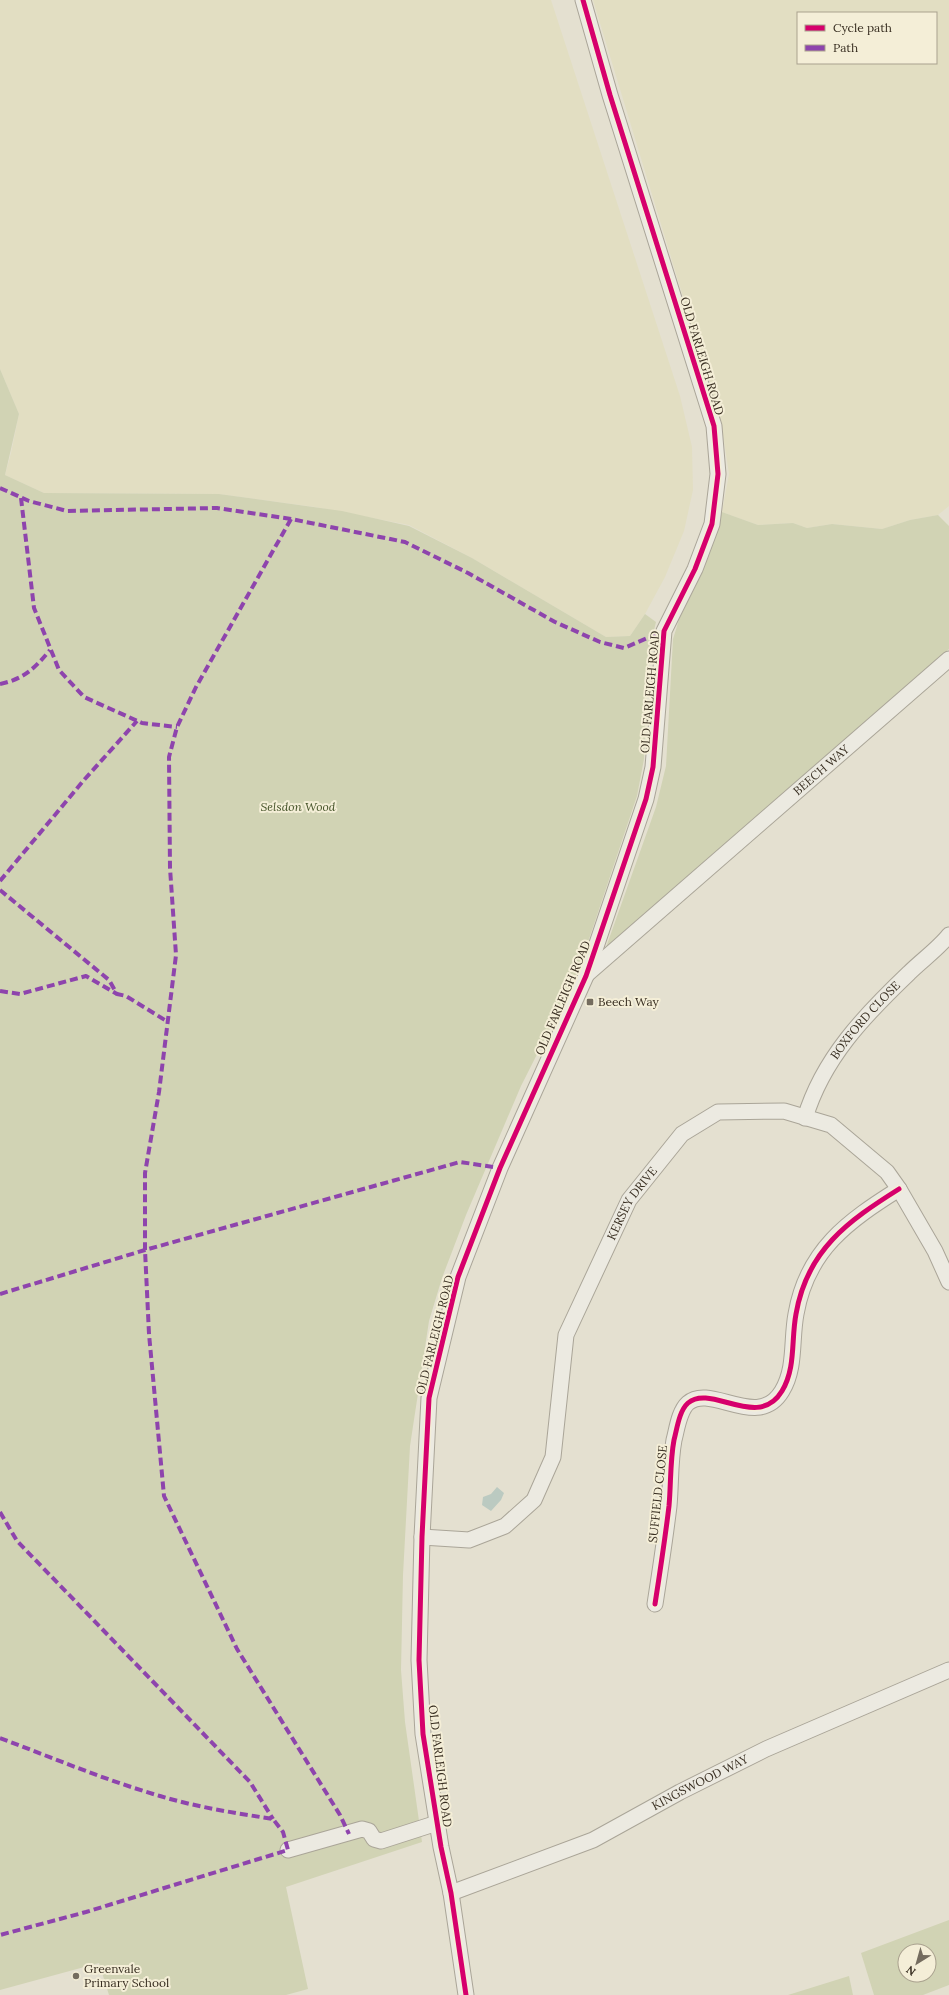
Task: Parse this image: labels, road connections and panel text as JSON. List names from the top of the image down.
{
  "streets": {
    "street": [
      "OLD FARLEIGH ROAD",
      "BEECH WAY",
      "BOXFORD CLOSE",
      "KERSEY DRIVE",
      "SUFFIELD CLOSE",
      "KINGSWOOD WAY"
    ]
  },
  "crossings": [
    ["OLD FARLEIGH ROAD", "BEECH WAY"],
    ["OLD FARLEIGH ROAD", "KERSEY DRIVE"],
    ["OLD FARLEIGH ROAD", "KINGSWOOD WAY"],
    ["BOXFORD CLOSE", "KERSEY DRIVE"],
    ["KERSEY DRIVE", "SUFFIELD CLOSE"]
  ],
  "parks": ["Selsdon Wood"],
  "places": {
    "transit": ["Beech Way"],
    "other": ["Greenvale Primary School"]
  },
  "legend": ["Cycle path", "Path"],
  "north": "bottom left"
}
